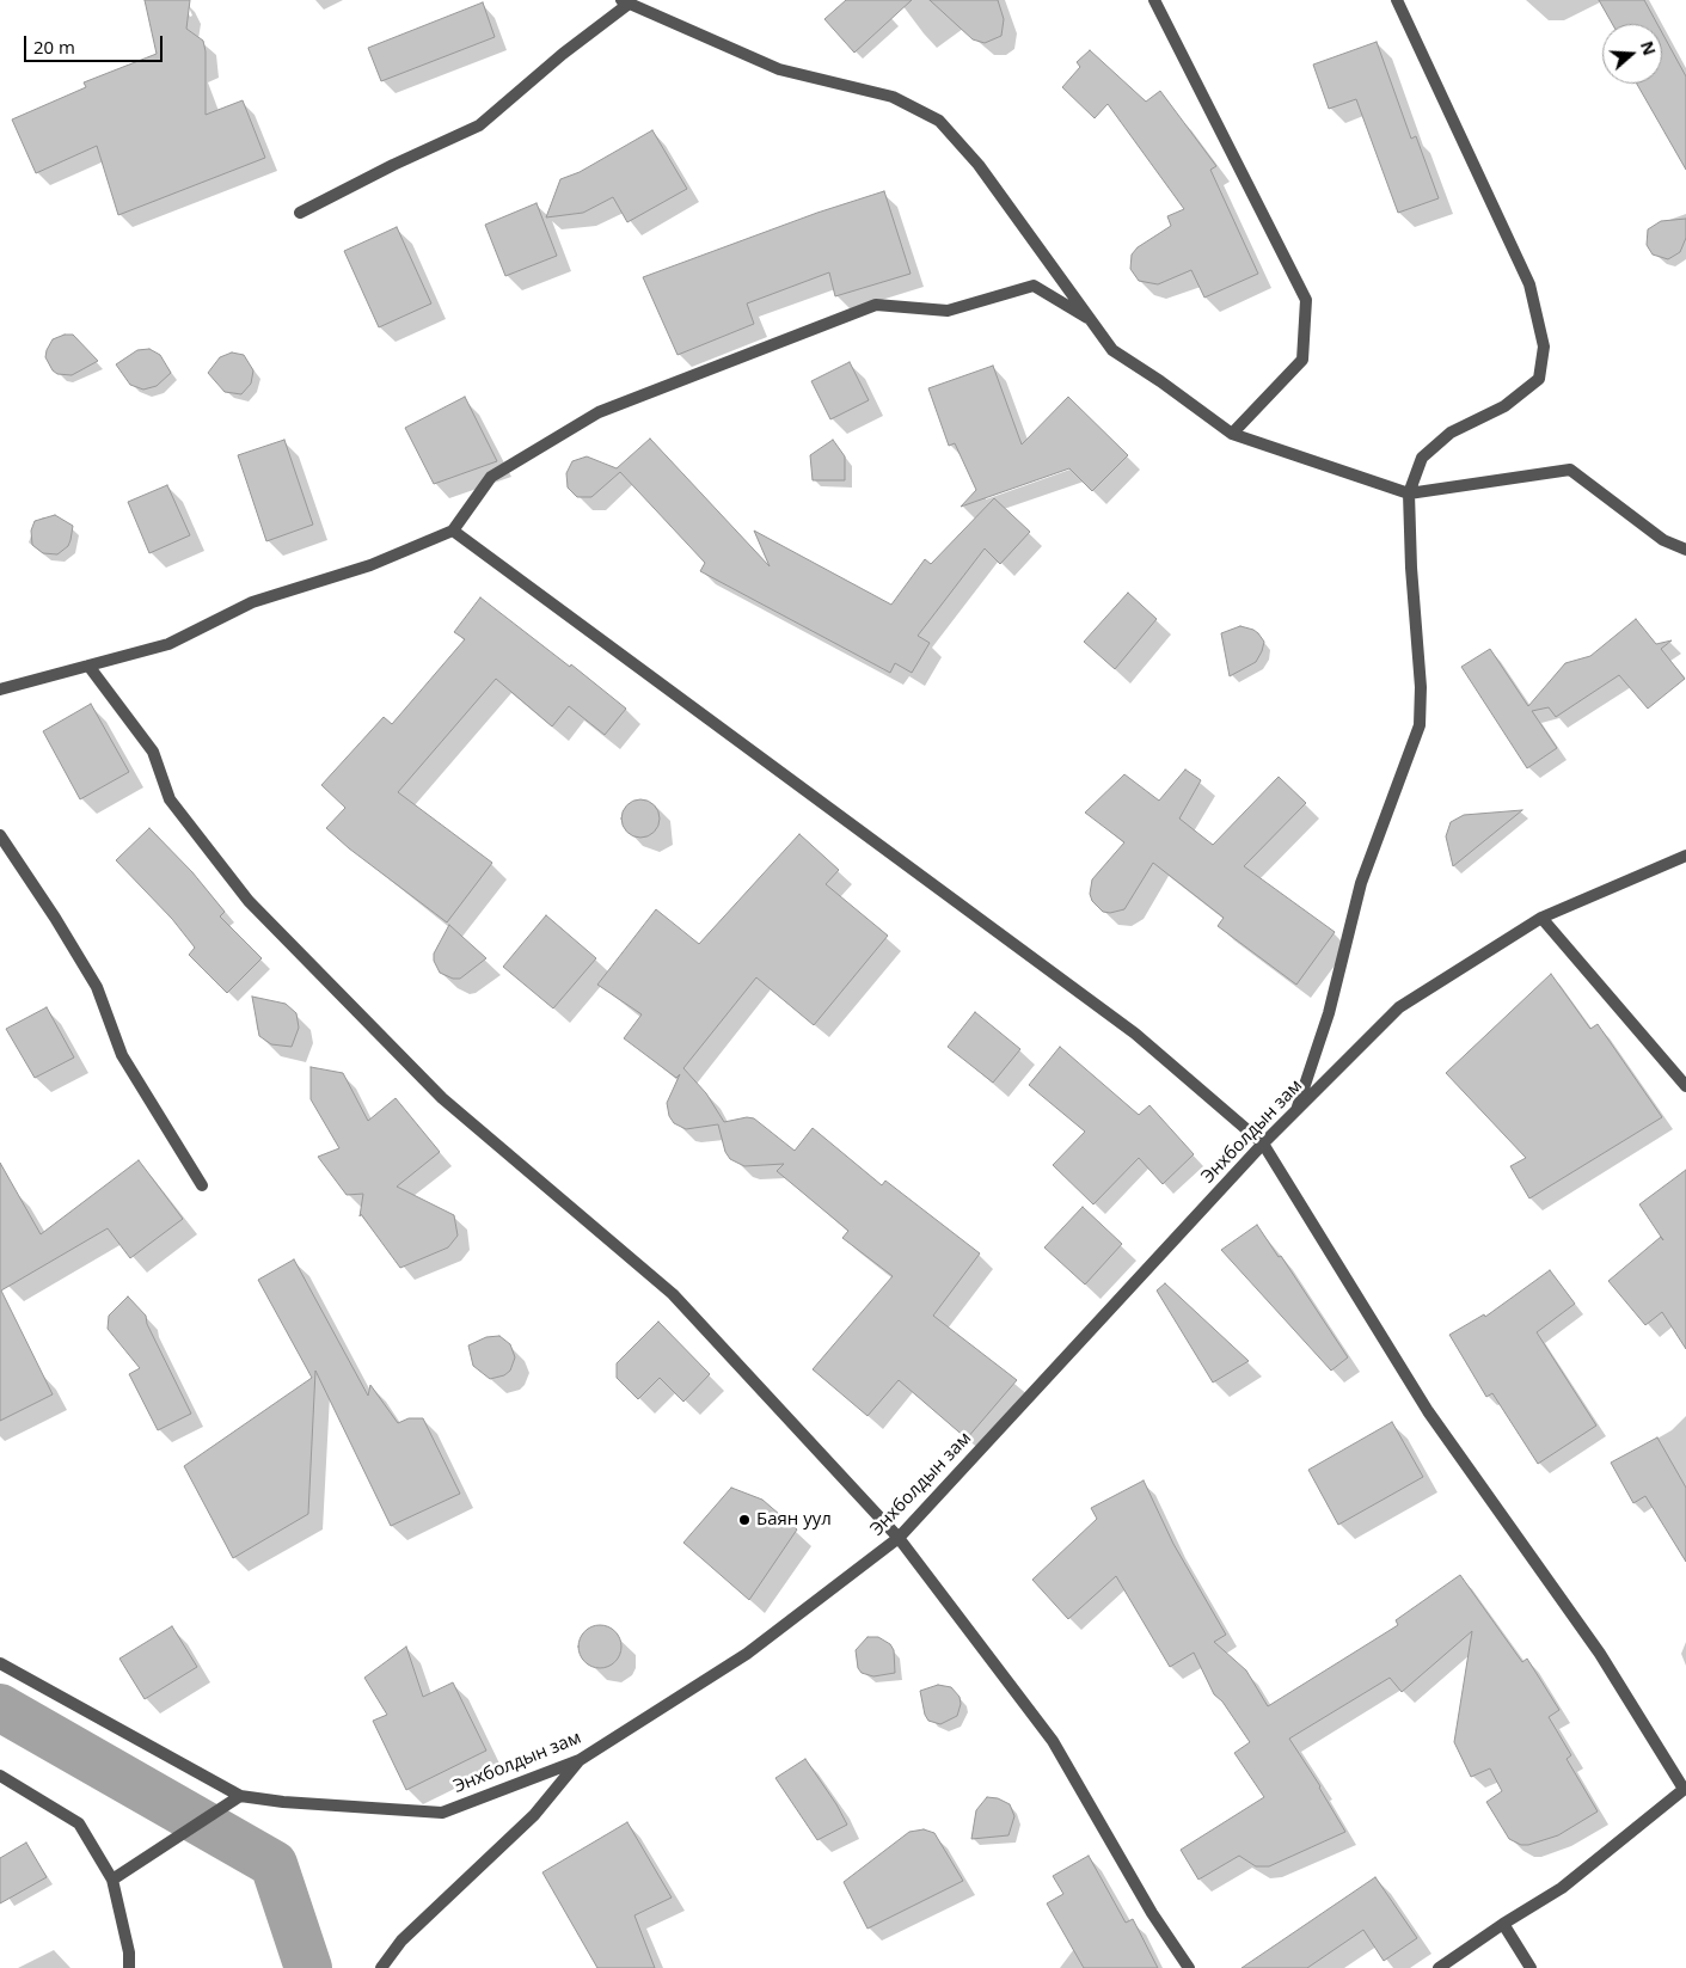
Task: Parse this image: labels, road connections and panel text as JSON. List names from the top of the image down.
{
  "streets": {
    "street": ["Энхболдын зам"]
  },
  "places": ["Баян уул"],
  "scale_bar": "20 m",
  "north": "right"
}
